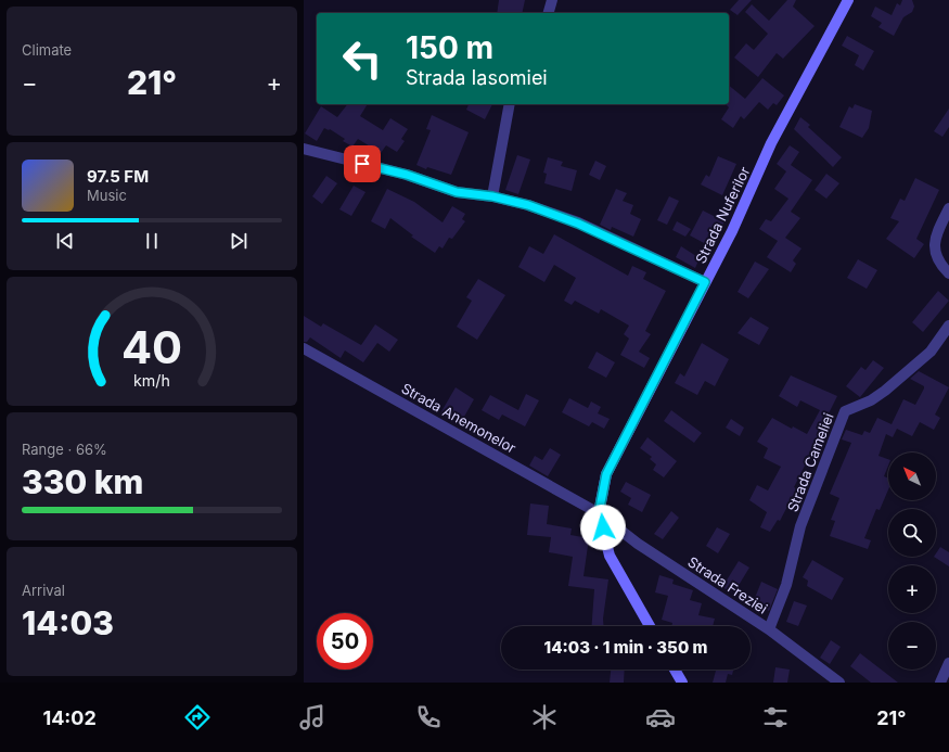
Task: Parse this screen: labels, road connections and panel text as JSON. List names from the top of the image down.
{
  "streets": {
    "main road": ["Strada Nuferilor"],
    "street": ["Strada Anemonelor", "Strada Cameliei", "Strada Freziei"]
  },
  "crossings": [
    ["Strada Nuferilor", "Strada Anemonelor"],
    ["Strada Nuferilor", "Strada Freziei"],
    ["Strada Anemonelor", "Strada Freziei"],
    ["Strada Cameliei", "Strada Freziei"]
  ],
  "north": "top left",
  "page": {
    "tile": [
      "Climate",
      ["Range · 66%", "330 km"],
      ["Arrival", "14:03"]
    ],
    "turn": ["150 m", "Strada Iasomiei"],
    "heat": ["−", "21°", "+"],
    "song": ["97.5 FM", "Music"],
    "map_buttons": ["+", "−"],
    "limit": "50",
    "trip": "14:03 · 1 min · 350 m",
    "tabs": ["14:02", "21°"],
    "gauge": ["40", "km/h"]
  }
}
